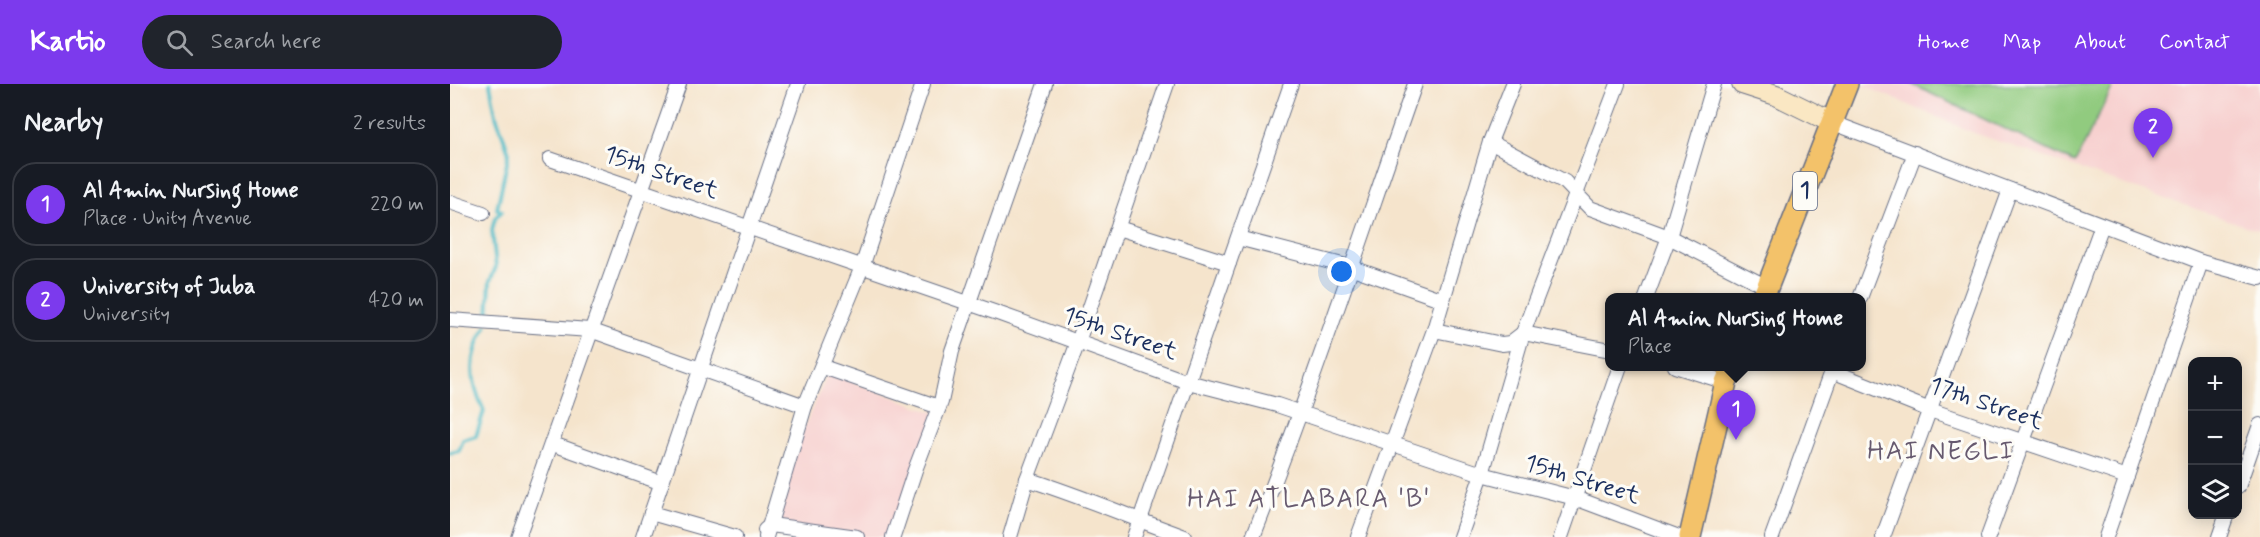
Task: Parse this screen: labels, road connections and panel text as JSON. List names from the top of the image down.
{
  "streets": {
    "main road": ["1"],
    "street": ["15th Street", "17th Street"]
  },
  "districts": ["HAI NEGLI", "HAI ATLABARA 'B'"],
  "page": {
    "header": "Kartio",
    "search": "Search here",
    "nav": [
      "Home",
      "Map",
      "About",
      "Contact"
    ],
    "heading": ["Nearby", "2 results"],
    "pins": ["2", "1"],
    "list": [
      {
        "mark": "1",
        "name": "Al Amin Nursing Home",
        "note": "Place · Unity Avenue",
        "value": "220 m"
      },
      {
        "mark": "2",
        "name": "University of Juba",
        "note": "University",
        "value": "420 m"
      }
    ],
    "popup": ["Al Amin Nursing Home", "Place"],
    "map_buttons": ["+", "−"]
  }
}
